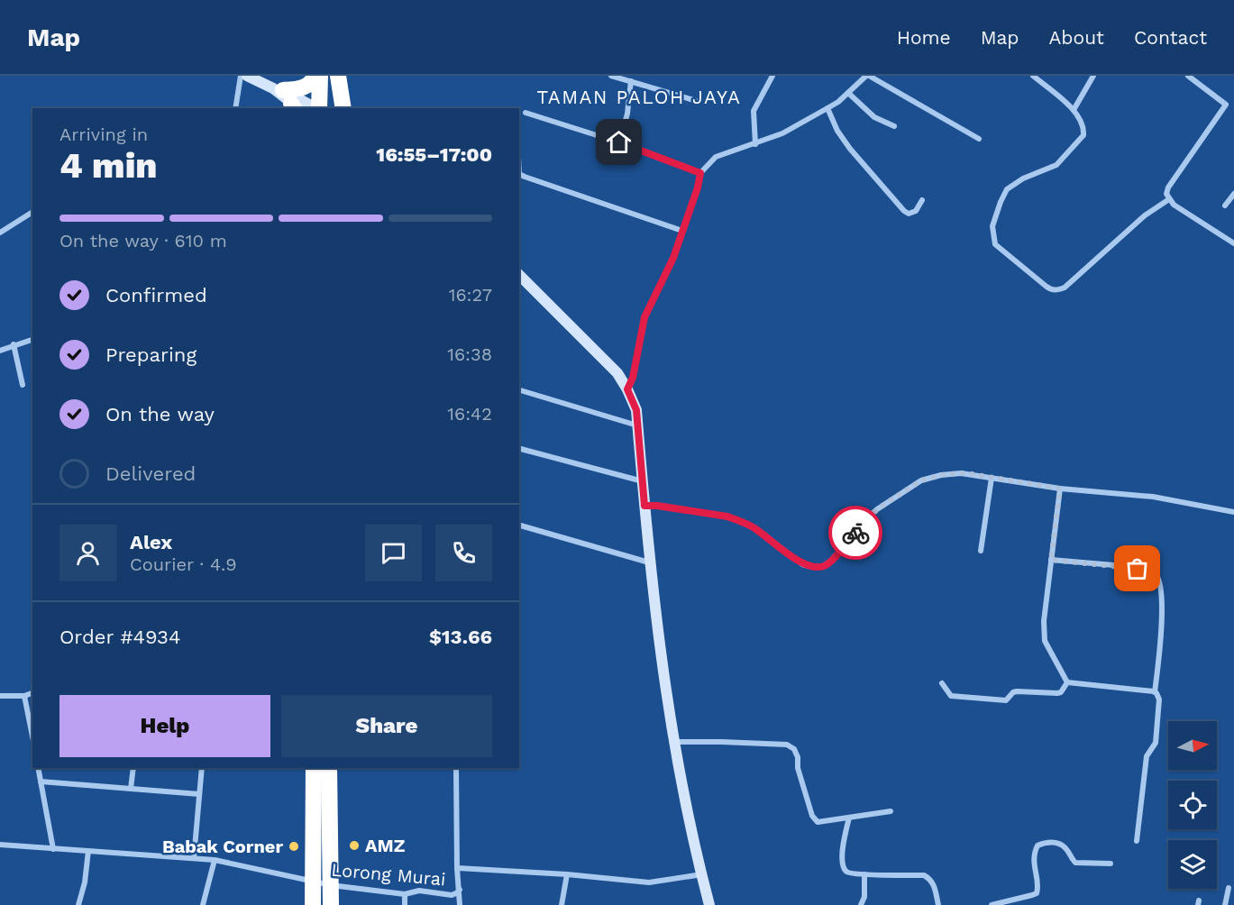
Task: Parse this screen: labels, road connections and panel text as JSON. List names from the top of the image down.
{
  "streets": {
    "street": ["Lorong Murai"]
  },
  "districts": ["TAMAN PALOH JAYA"],
  "places": ["AMZ", "Babak Corner"],
  "north": "right",
  "page": {
    "header": "Map",
    "nav": [
      "Home",
      "Map",
      "About",
      "Contact"
    ],
    "heading": ["4 min", "Arriving in", "16:55–17:00"],
    "panel": [
      "Alex",
      "Courier · 4.9",
      "Order #4934",
      "$13.66"
    ],
    "bar": "On the way · 610 m",
    "list": [
      ["Confirmed", "16:27"],
      ["Preparing", "16:38"],
      ["On the way", "16:42"],
      "Delivered"
    ],
    "buttons": ["Help", "Share"]
  }
}
